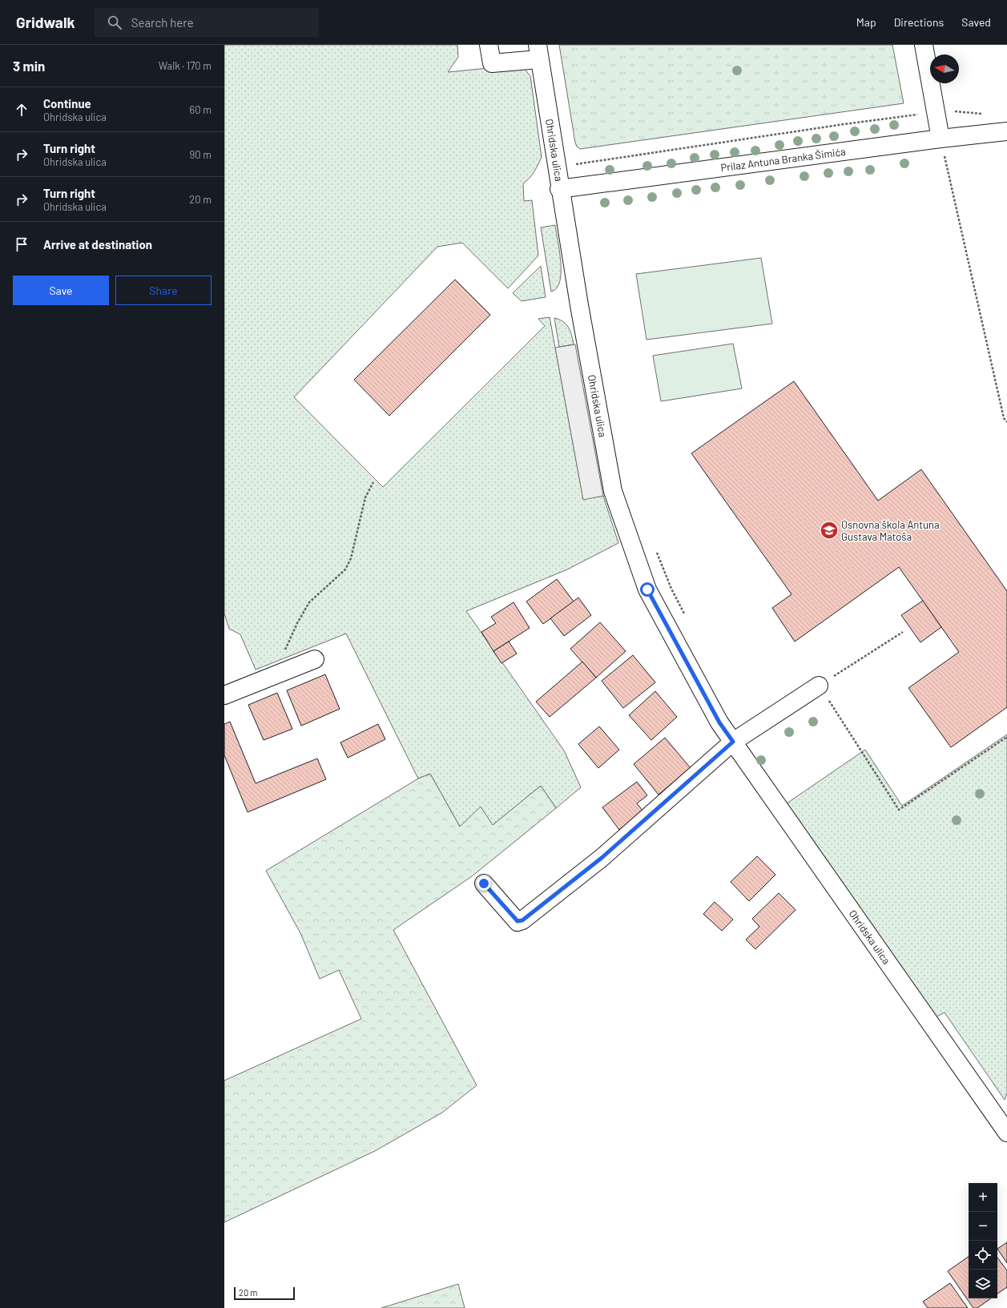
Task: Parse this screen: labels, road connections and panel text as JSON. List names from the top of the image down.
{
  "streets": {
    "street": ["Ohridska ulica", "Prilaz Antuna Branka Šimića"]
  },
  "crossings": [
    ["Ohridska ulica", "Prilaz Antuna Branka Šimića"]
  ],
  "places": {
    "school or university": ["Osnovna škola Antuna Gustava Matoša"]
  },
  "scale_bar": "20 m",
  "north": "left",
  "page": {
    "header": "Gridwalk",
    "search": "Search here",
    "nav": ["Map", "Directions", "Saved"],
    "heading": ["3 min", "Walk · 170 m"],
    "list": [
      ["Continue", "Ohridska ulica", "60 m"],
      ["Turn right", "Ohridska ulica", "90 m"],
      ["Turn right", "Ohridska ulica", "20 m"],
      "Arrive at destination"
    ],
    "buttons": ["Save", "Share"],
    "map_buttons": ["+", "−"],
    "scale": "20 m"
  }
}
